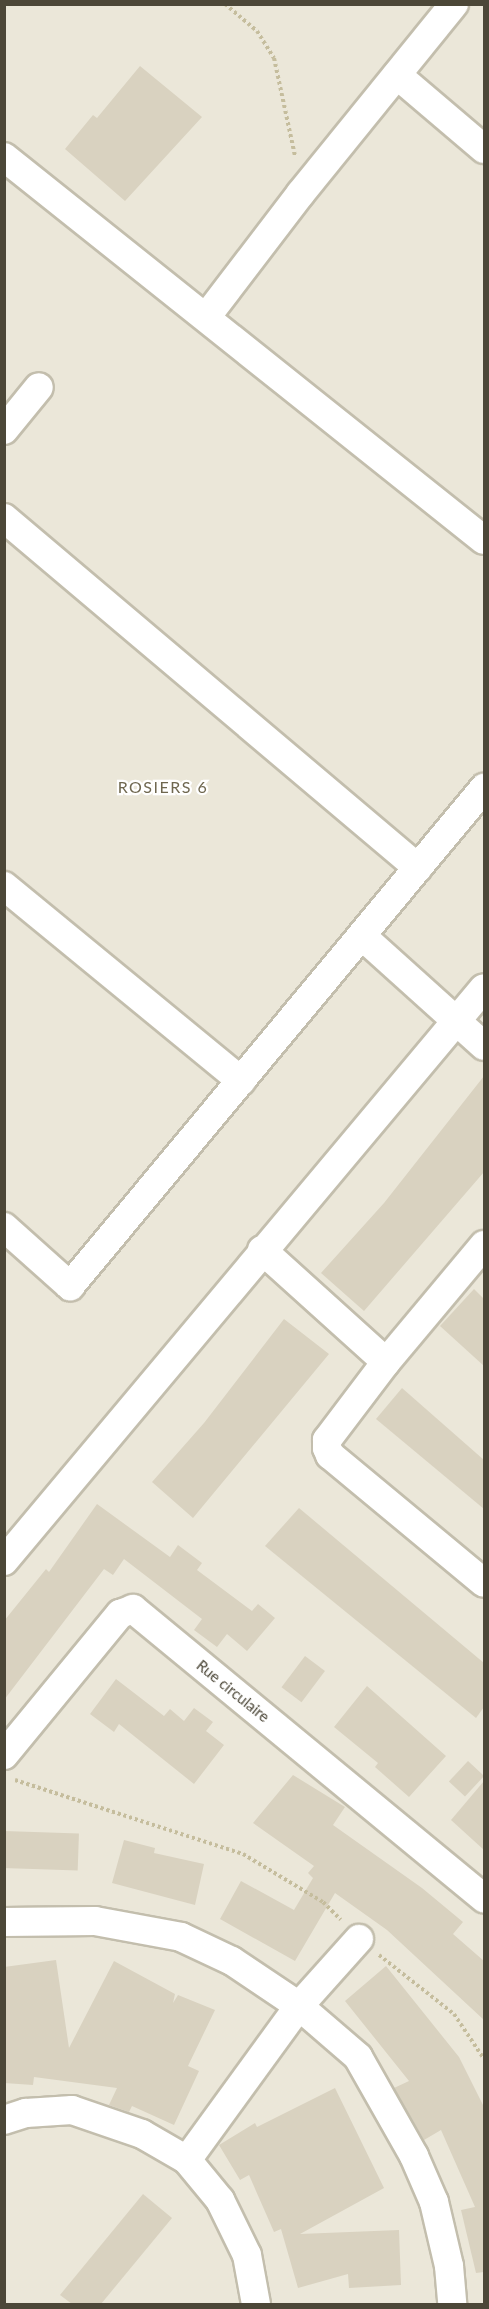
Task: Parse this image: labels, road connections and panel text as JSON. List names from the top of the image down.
{
  "streets": {
    "street": ["Rue circulaire"]
  },
  "districts": ["ROSIERS 6"]
}
